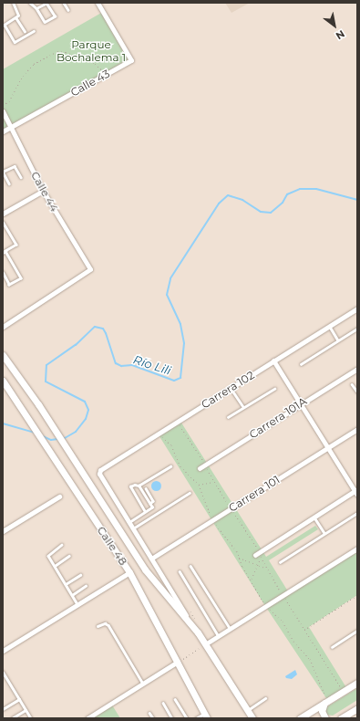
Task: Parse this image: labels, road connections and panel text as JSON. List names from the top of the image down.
{
  "streets": {
    "main road": ["Calle 48"],
    "street": [
      "Calle 43",
      "Calle 44",
      "Carrera 102",
      "Carrera 101A",
      "Carrera 101"
    ]
  },
  "crossings": [
    ["Calle 43", "Calle 44"],
    ["Carrera 102", "Calle 48"],
    ["Carrera 101", "Calle 48"]
  ],
  "water": ["Río Lili"],
  "parks": ["Parque Bochalema 1"],
  "north": "bottom right"
}
